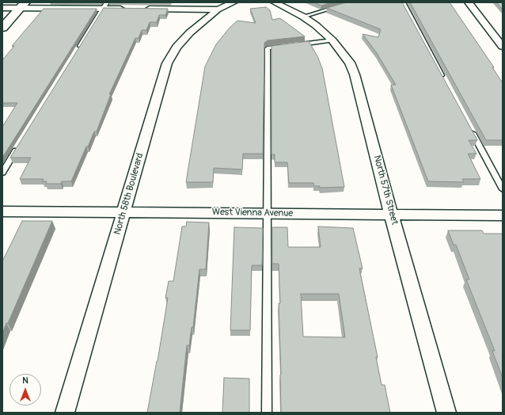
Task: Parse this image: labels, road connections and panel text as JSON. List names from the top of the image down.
{
  "streets": {
    "street": ["North 57th Street", "North 58th Boulevard", "West Vienna Avenue"]
  },
  "crossings": [
    ["North 57th Street", "West Vienna Avenue"],
    ["North 58th Boulevard", "West Vienna Avenue"]
  ],
  "north": "top"
}
